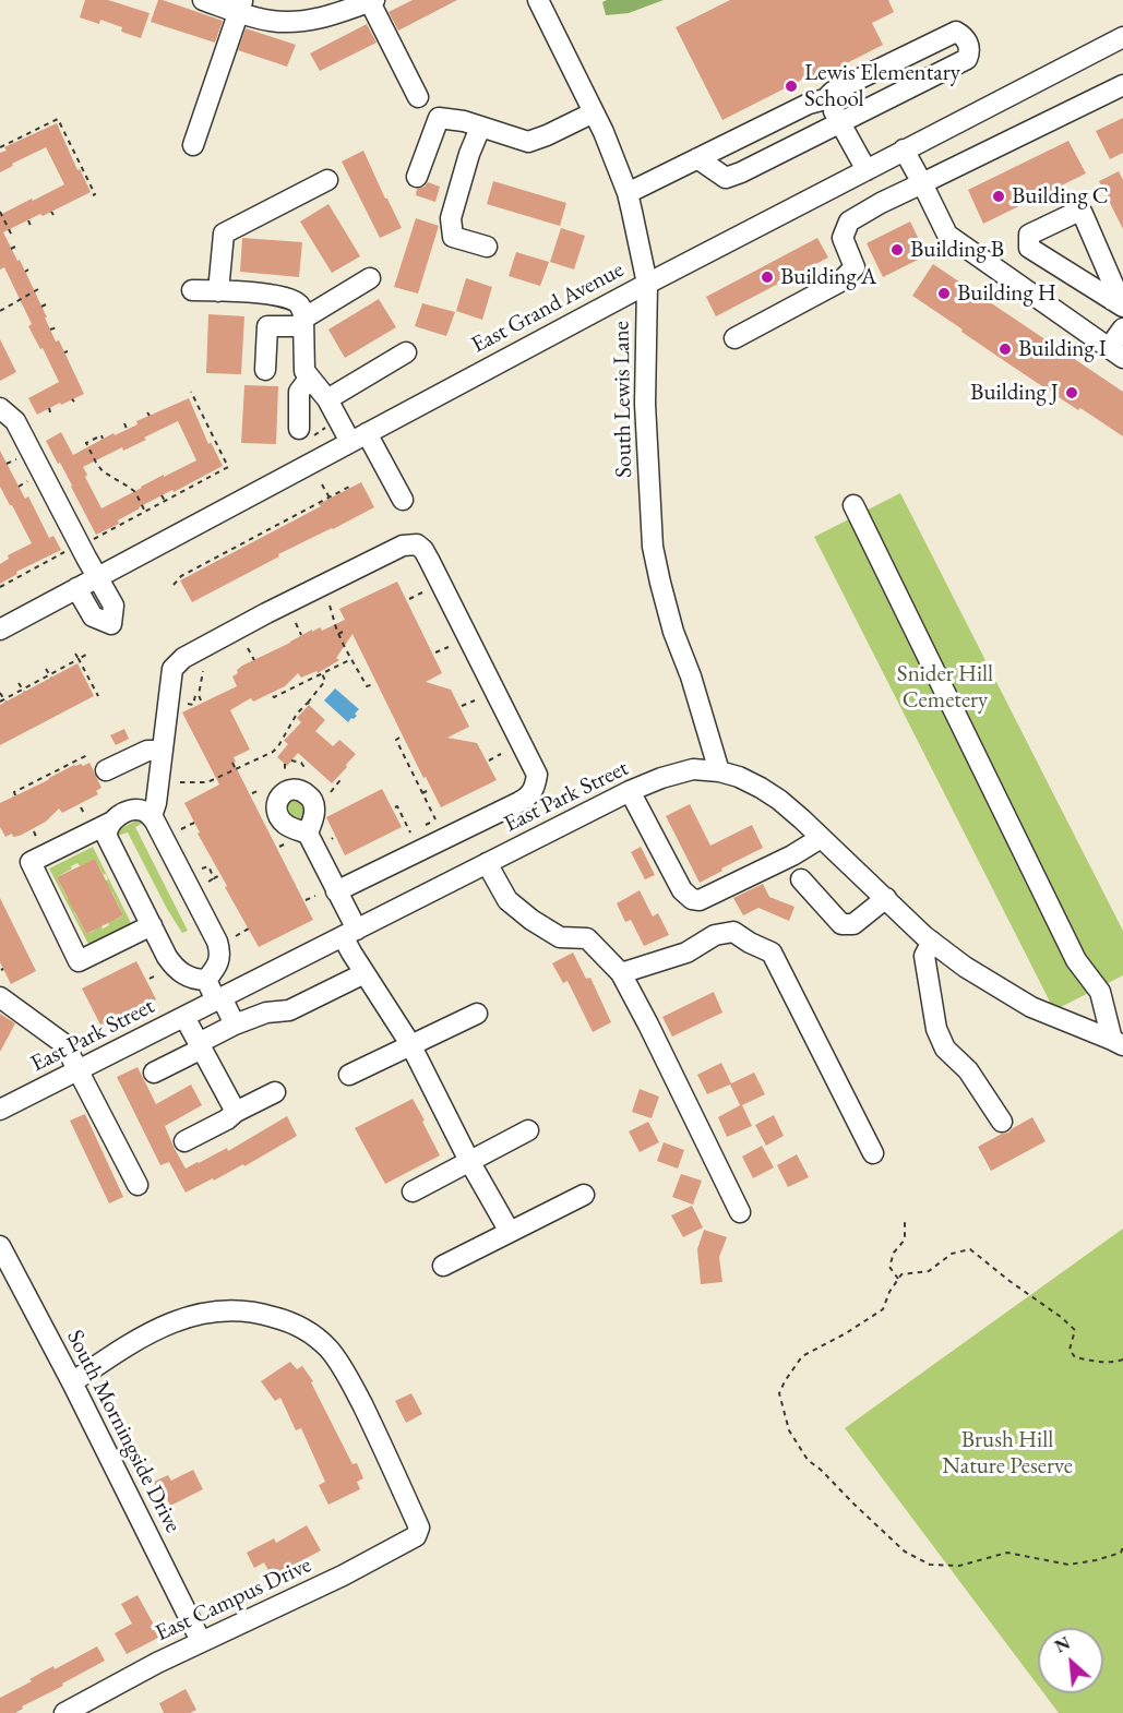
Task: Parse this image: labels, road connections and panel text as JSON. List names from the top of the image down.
{
  "streets": {
    "street": [
      "East Grand Avenue",
      "South Lewis Lane",
      "East Park Street",
      "South Morningside Drive",
      "East Campus Drive"
    ]
  },
  "crossings": [
    ["East Grand Avenue", "South Lewis Lane"],
    ["South Lewis Lane", "East Park Street"],
    ["South Morningside Drive", "East Campus Drive"]
  ],
  "parks": ["Snider Hill Cemetery", "Brush Hill Nature Peserve"],
  "places": [
    "Lewis Elementary School",
    "Building C",
    "Building B",
    "Building A",
    "Building H",
    "Building I",
    "Building J"
  ],
  "north": "top left"
}
